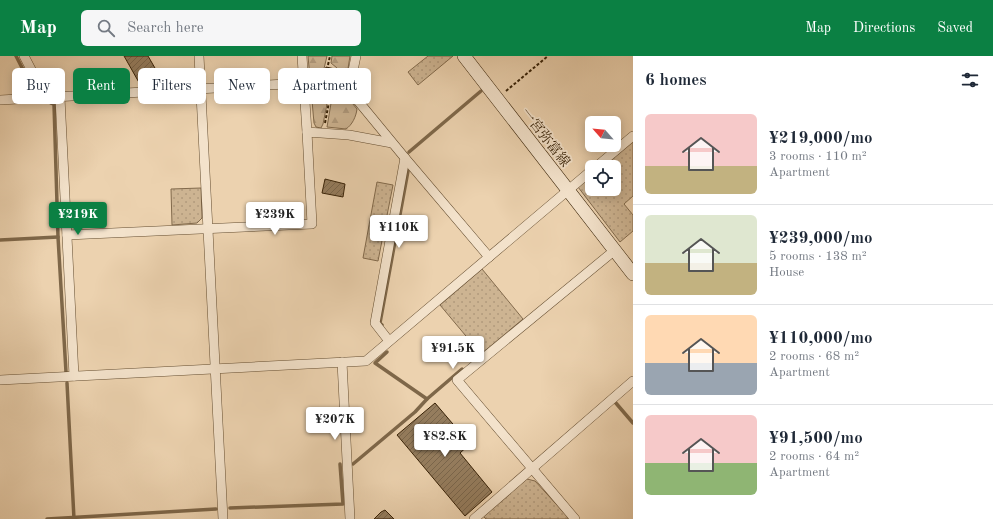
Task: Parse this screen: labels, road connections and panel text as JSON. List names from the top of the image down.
{
  "streets": {
    "main road": ["一宮弥富線"]
  },
  "north": "top left",
  "page": {
    "header": "Map",
    "search": "Search here",
    "nav": ["Map", "Directions", "Saved"],
    "heading": "6 homes",
    "chip": [
      "Buy",
      "Rent",
      "Filters",
      "New",
      "Apartment"
    ],
    "list": [
      {
        "name": "¥219,000/mo",
        "note": "3 rooms · 110 m² · Apartment"
      },
      {
        "name": "¥239,000/mo",
        "note": "5 rooms · 138 m² · House"
      },
      {
        "name": "¥110,000/mo",
        "note": "2 rooms · 68 m² · Apartment"
      },
      {
        "name": "¥91,500/mo",
        "note": "2 rooms · 64 m² · Apartment"
      }
    ],
    "price": [
      "¥219K",
      "¥239K",
      "¥110K",
      "¥91.5K",
      "¥207K",
      "¥82.8K"
    ]
  }
}
